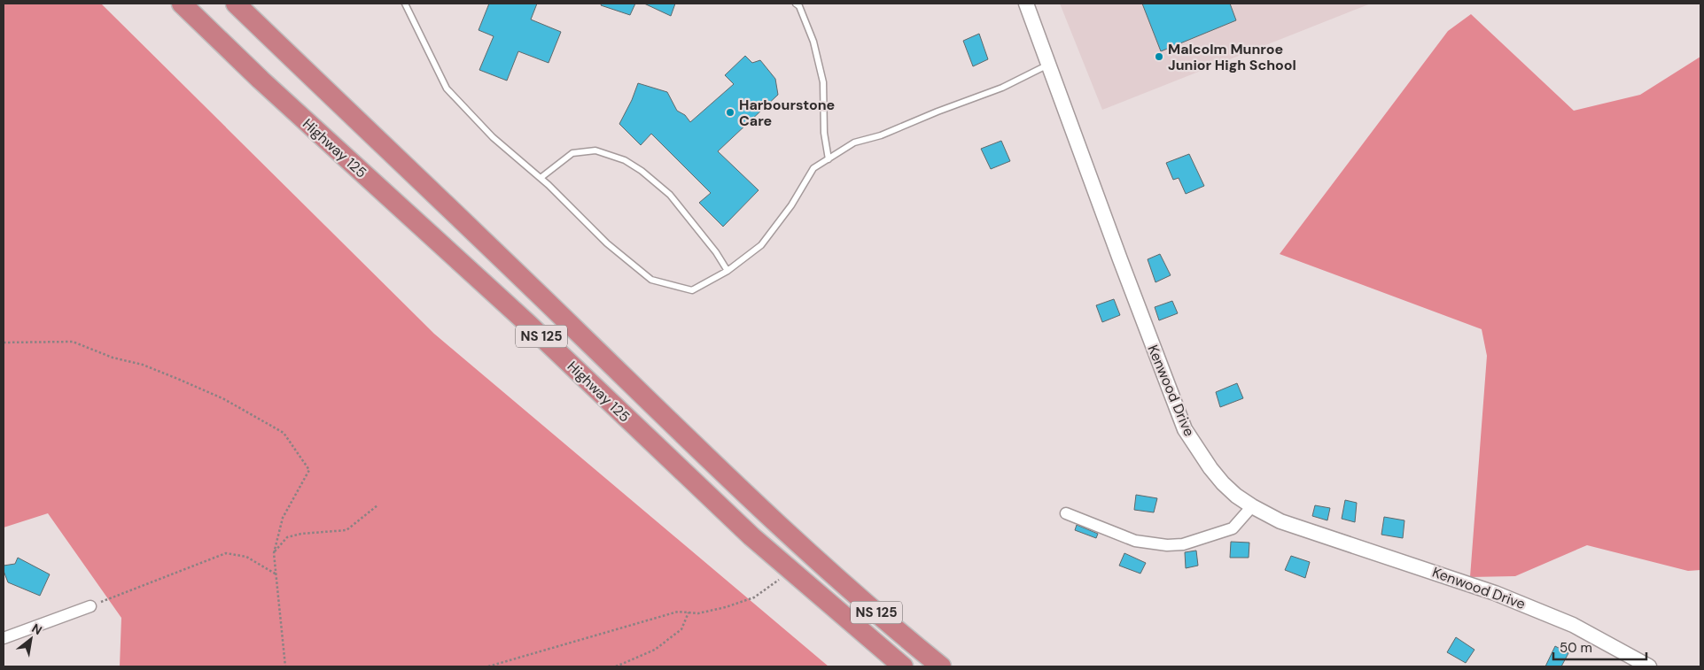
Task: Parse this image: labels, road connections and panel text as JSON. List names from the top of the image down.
{
  "streets": {
    "highway": ["Highway 125", "NS 125"],
    "street": ["Kenwood Drive"]
  },
  "places": ["Malcolm Munroe Junior High School", "Harbourstone Care"],
  "scale_bar": "50 m",
  "north": "top right"
}
